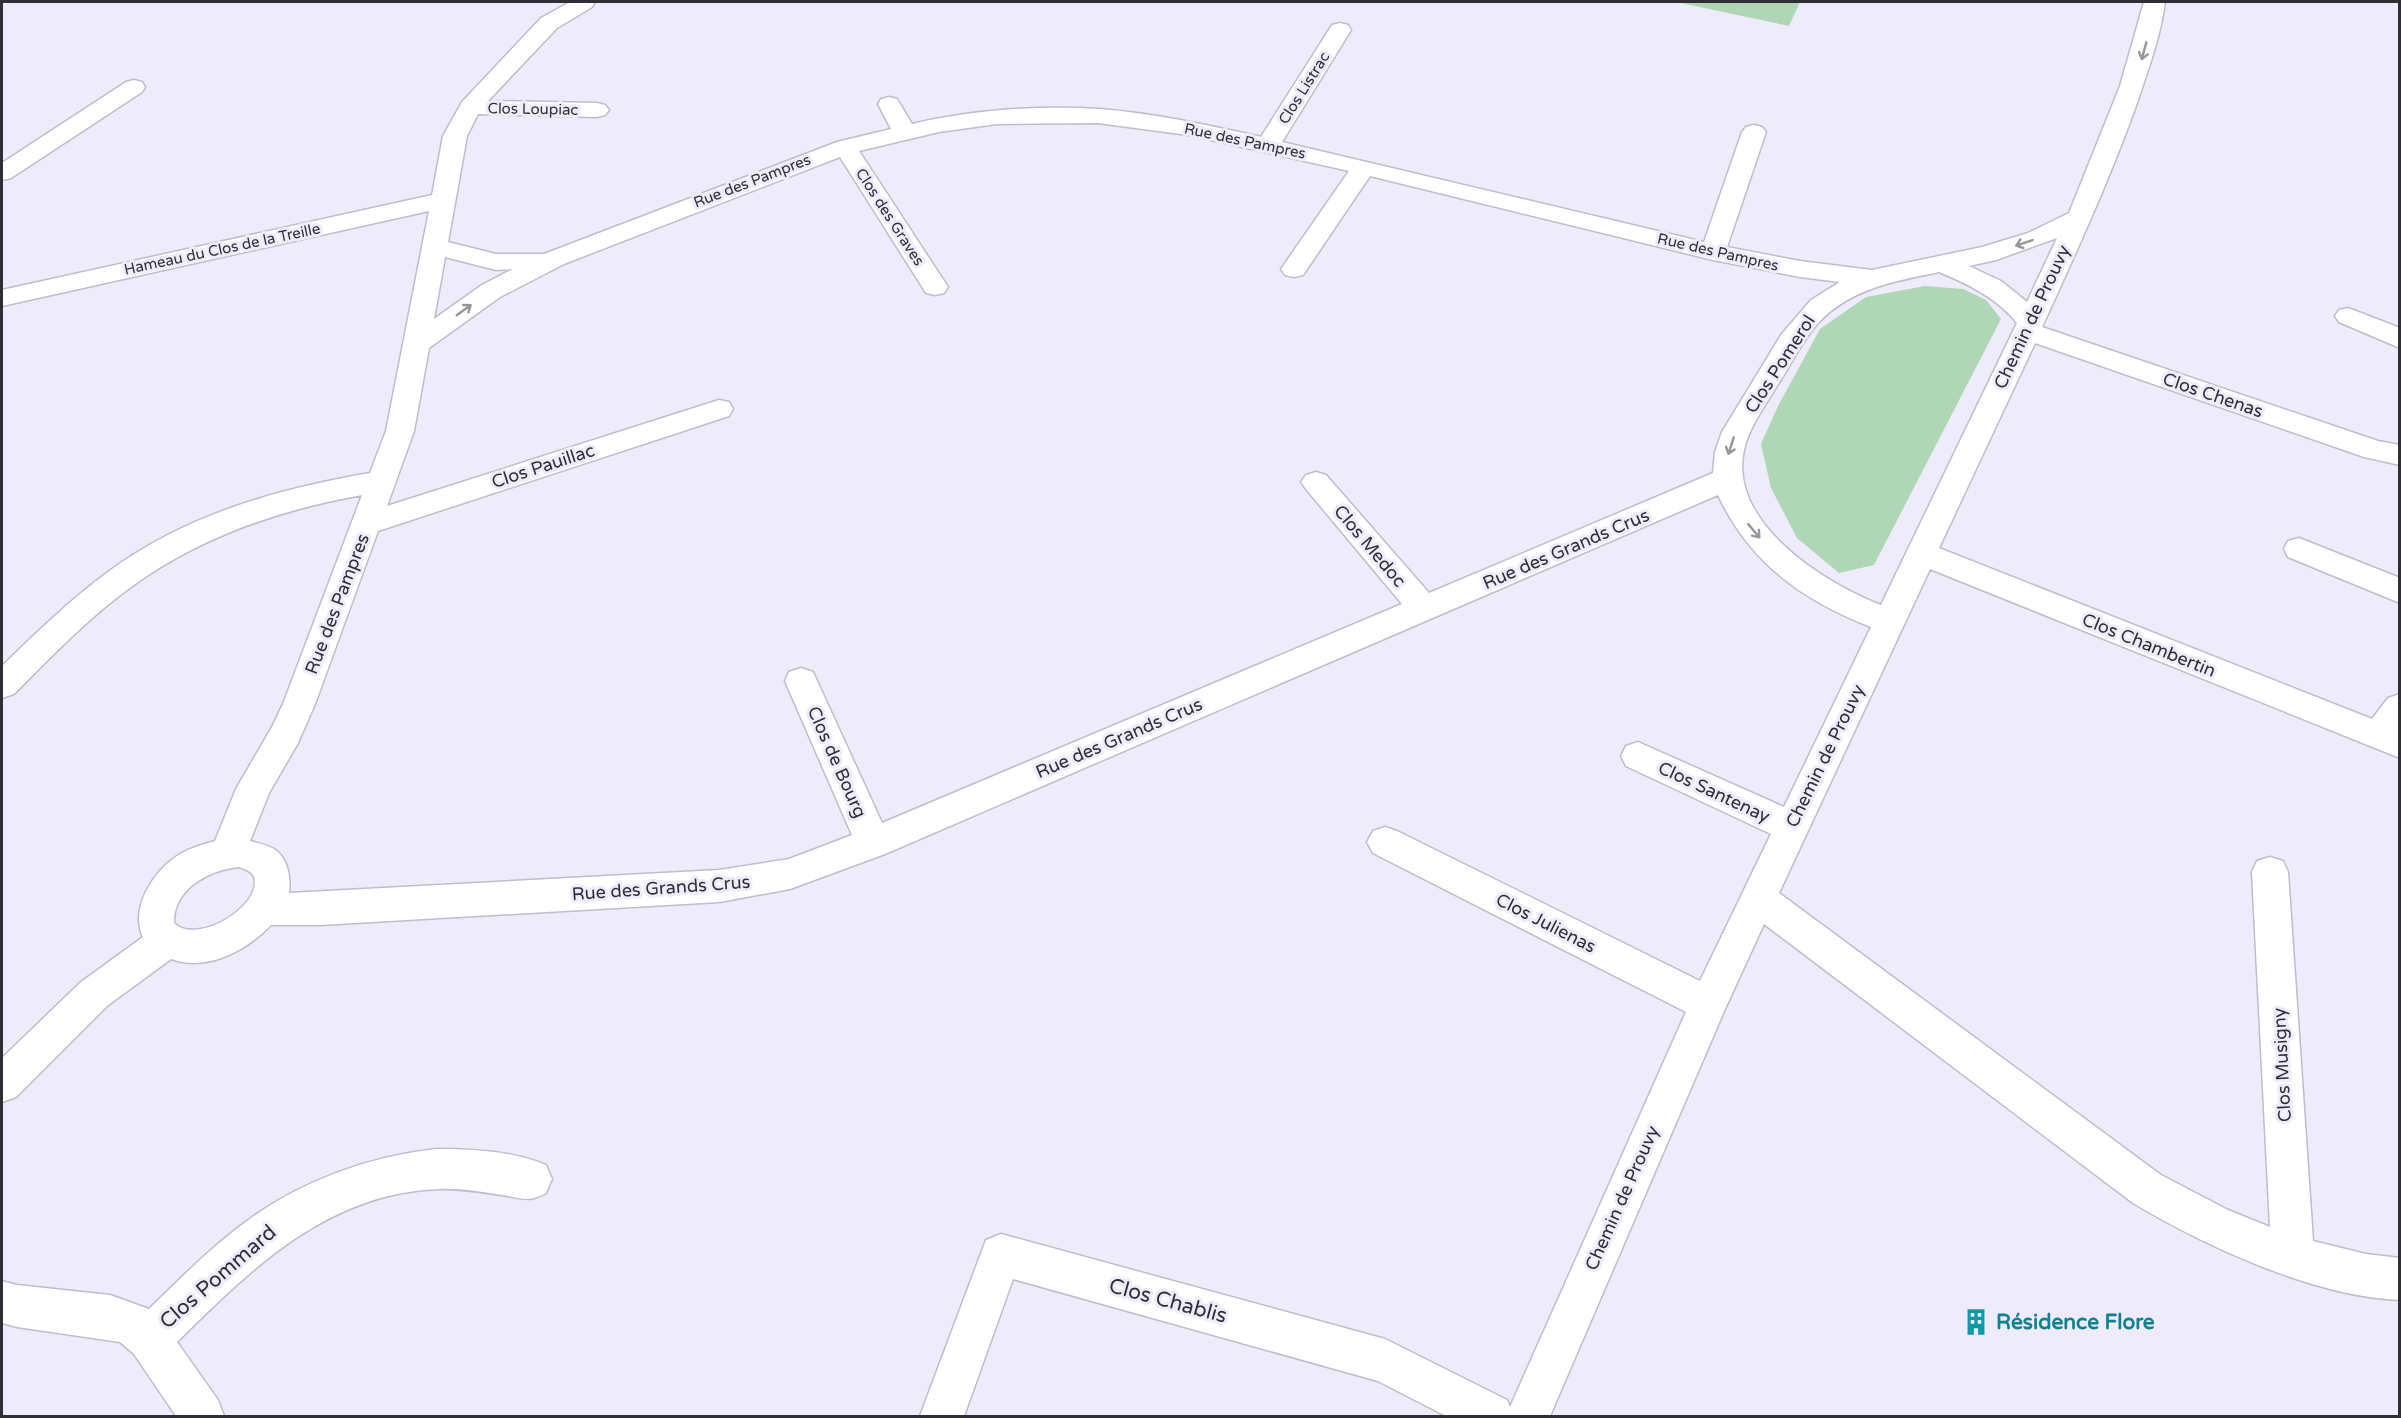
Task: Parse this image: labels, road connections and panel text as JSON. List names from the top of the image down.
{
  "streets": {
    "street": [
      "Clos Listrac",
      "Clos Loupiac",
      "Rue des Pampres",
      "Clos des Graves",
      "Hameau du Clos de la Treille",
      "Chemin de Prouvy",
      "Clos Pomerol",
      "Clos Chenas",
      "Clos Pauillac",
      "Clos Medoc",
      "Rue des Grands Crus",
      "Clos Chambertin",
      "Clos de Bourg",
      "Clos Santenay",
      "Clos Julienas",
      "Clos Musigny",
      "Clos Pommard",
      "Clos Chablis"
    ]
  },
  "crossings": [
    ["Clos Listrac", "Rue des Pampres"],
    ["Clos Loupiac", "Rue des Pampres"],
    ["Rue des Pampres", "Clos des Graves"],
    ["Rue des Pampres", "Hameau du Clos de la Treille"],
    ["Rue des Pampres", "Chemin de Prouvy"],
    ["Rue des Pampres", "Clos Pomerol"],
    ["Rue des Pampres", "Clos Pauillac"],
    ["Rue des Pampres", "Rue des Grands Crus"],
    ["Chemin de Prouvy", "Clos Chenas"],
    ["Chemin de Prouvy", "Clos Chambertin"],
    ["Chemin de Prouvy", "Clos Santenay"],
    ["Chemin de Prouvy", "Clos Julienas"],
    ["Clos Pomerol", "Rue des Grands Crus"],
    ["Clos Medoc", "Rue des Grands Crus"],
    ["Rue des Grands Crus", "Clos de Bourg"]
  ],
  "places": {
    "building": ["Résidence Flore"]
  }
}
